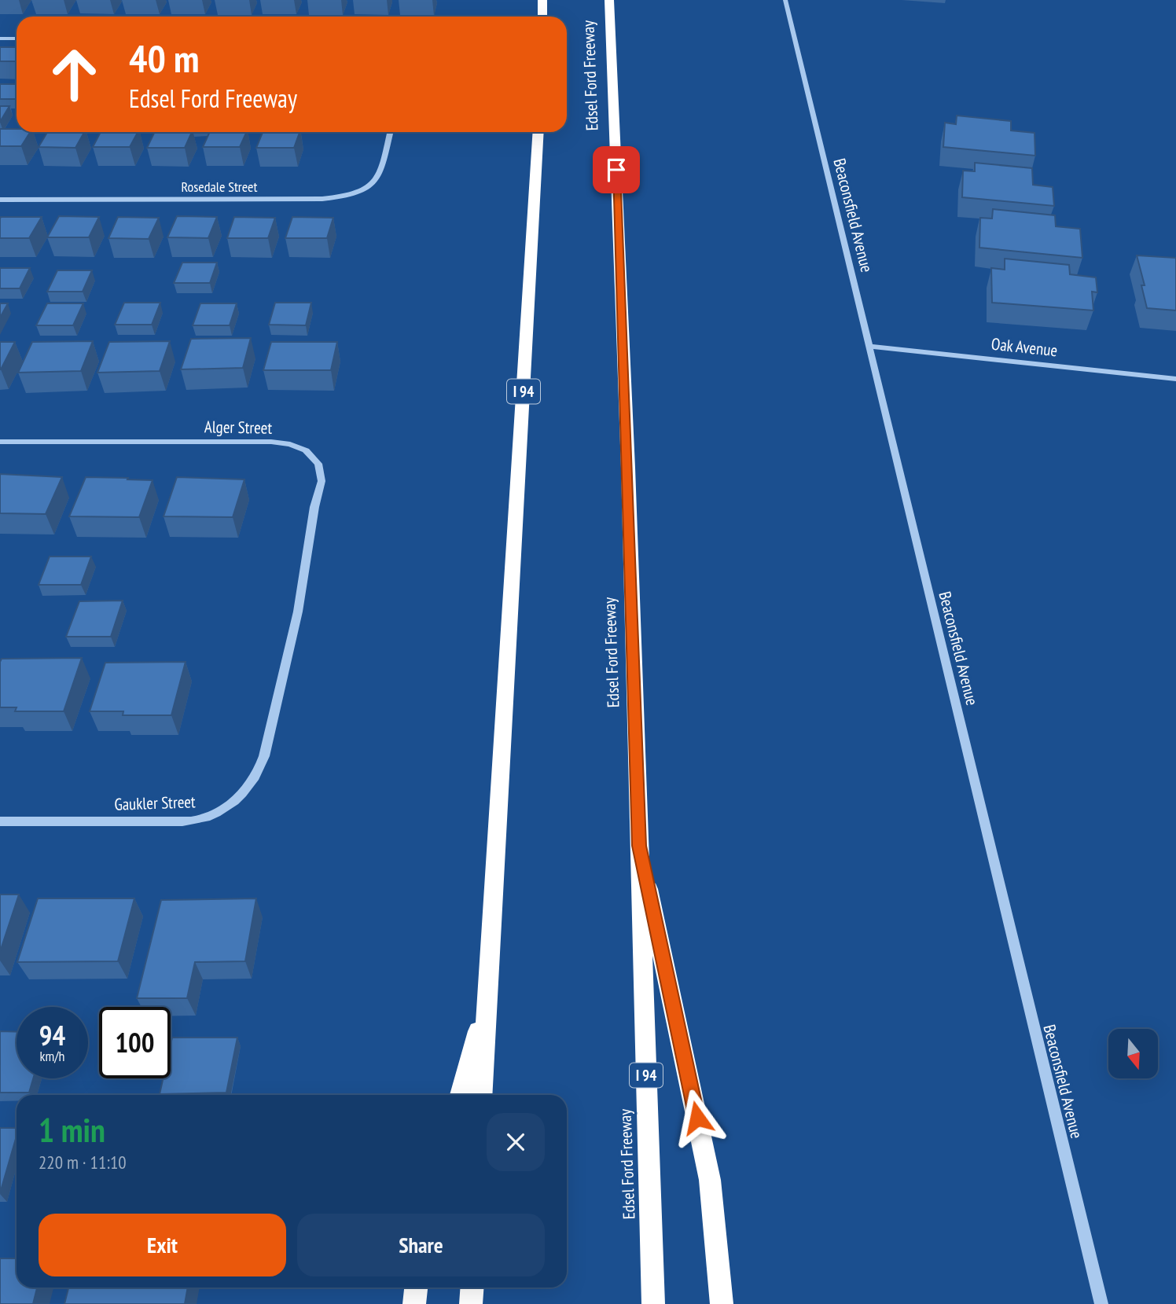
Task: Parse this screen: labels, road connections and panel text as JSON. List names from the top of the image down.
{
  "streets": {
    "highway": ["Edsel Ford Freeway", "I 94"],
    "street": [
      "Rosedale Street",
      "Beaconsfield Avenue",
      "Oak Avenue",
      "Alger Street",
      "Gaukler Street"
    ]
  },
  "crossings": [
    ["Beaconsfield Avenue", "Oak Avenue"],
    ["Alger Street", "Gaukler Street"]
  ],
  "north": "bottom",
  "page": {
    "turn": ["40 m", "Edsel Ford Freeway"],
    "speed": "94 km/h",
    "limit": "100",
    "heading": ["1 min", "220 m · 11:10"],
    "buttons": ["Exit", "Share"]
  }
}
